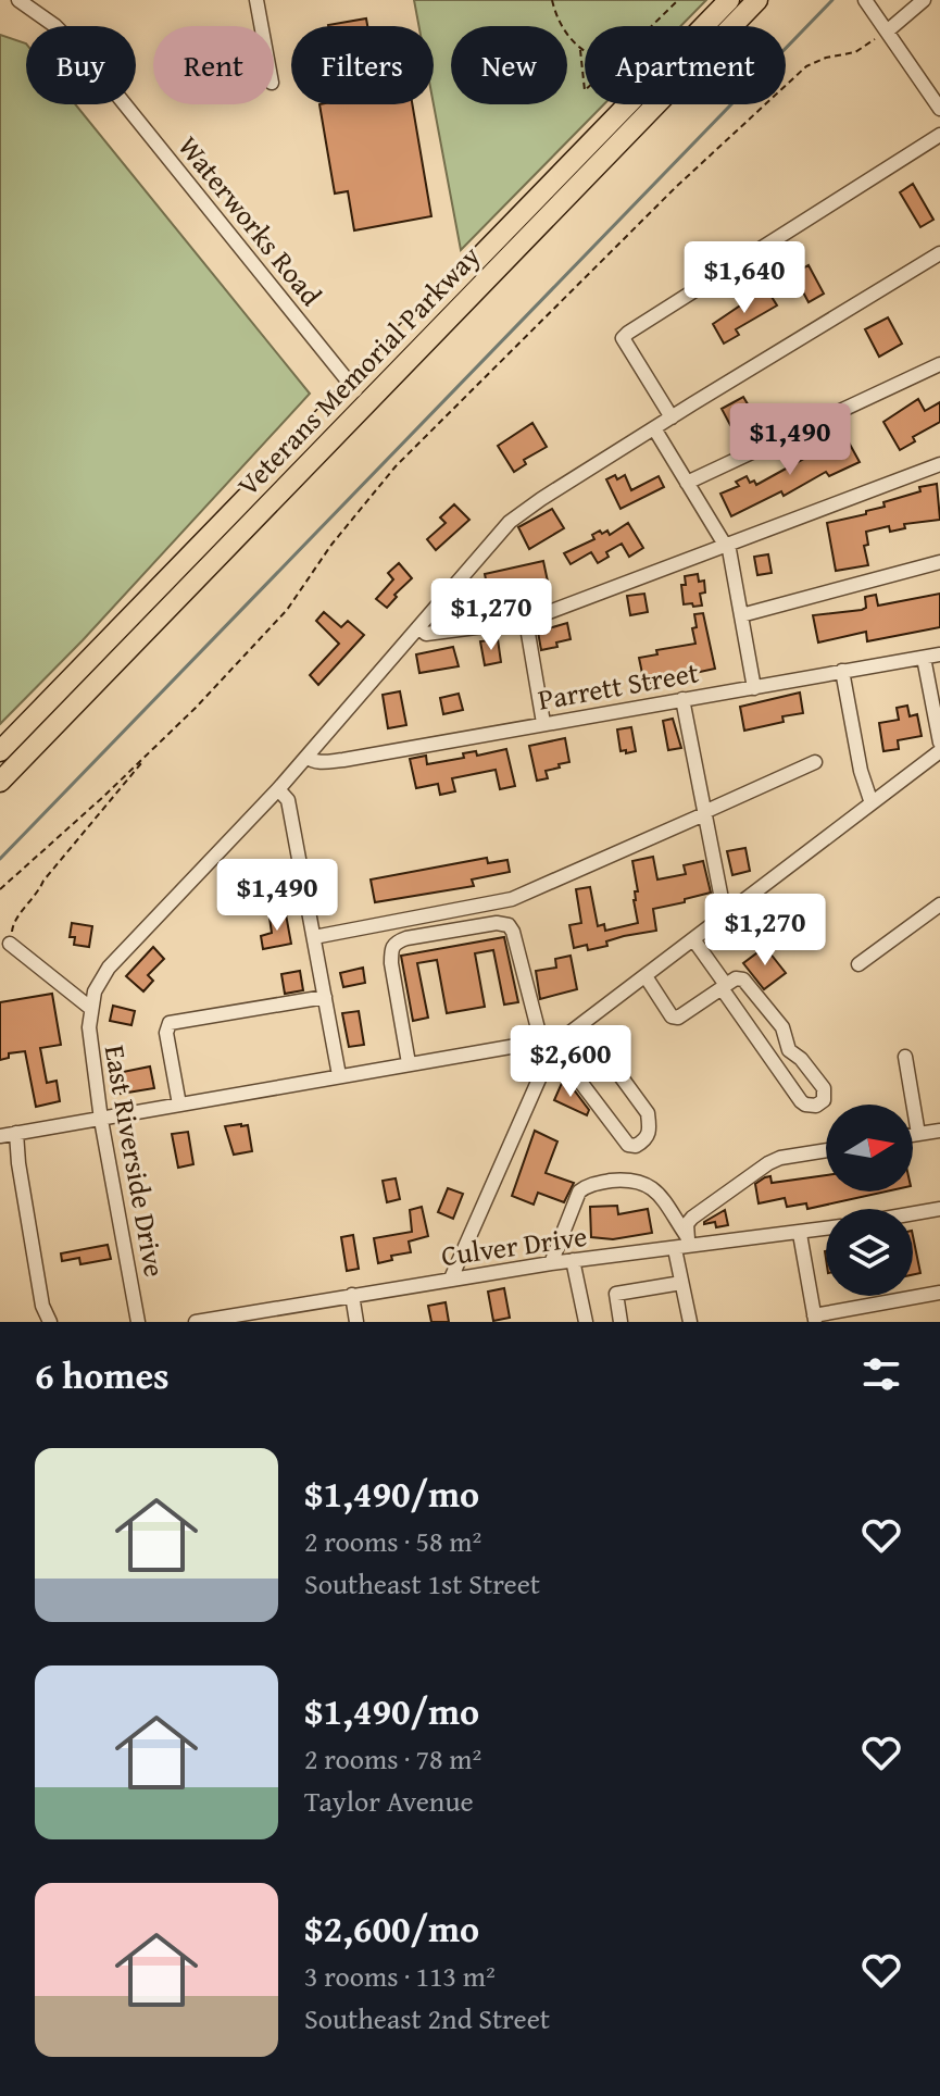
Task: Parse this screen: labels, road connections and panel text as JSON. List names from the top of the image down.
{
  "streets": {
    "highway": ["Veterans Memorial Parkway"],
    "street": [
      "Waterworks Road",
      "Parrett Street",
      "East Riverside Drive",
      "Culver Drive"
    ]
  },
  "crossings": [
    ["Waterworks Road", "Veterans Memorial Parkway"]
  ],
  "north": "right",
  "page": {
    "chip": [
      "Buy",
      "Rent",
      "Filters",
      "New",
      "Apartment"
    ],
    "price": [
      "$1,640",
      "$1,490",
      "$1,270",
      "$1,490",
      "$1,270",
      "$2,600"
    ],
    "heading": "6 homes",
    "list": [
      {
        "name": "$1,490/mo",
        "note": "2 rooms · 58 m² · Southeast 1st Street"
      },
      {
        "name": "$1,490/mo",
        "note": "2 rooms · 78 m² · Taylor Avenue"
      },
      {
        "name": "$2,600/mo",
        "note": "3 rooms · 113 m² · Southeast 2nd Street"
      }
    ]
  }
}
